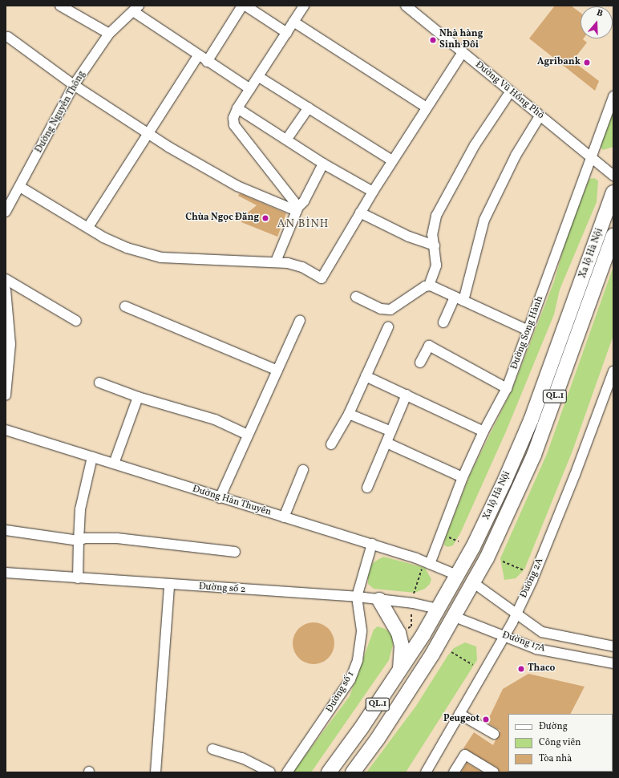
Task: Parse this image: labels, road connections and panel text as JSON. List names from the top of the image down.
{
  "streets": {
    "highway": ["Xa lộ Hà Nội", "QL.1"],
    "street": [
      "Đường Vũ Hồng Phô",
      "Đường Nguyễn Thông",
      "Đường Song Hành",
      "Đường Hàn Thuyên",
      "Đường 2A",
      "Đường số 2",
      "Đường 17A",
      "Đường số 1"
    ]
  },
  "crossings": [
    ["Đường Vũ Hồng Phô", "Đường Song Hành"],
    ["Xa lộ Hà Nội", "Đường Hàn Thuyên"],
    ["Xa lộ Hà Nội", "Đường số 2"],
    ["Xa lộ Hà Nội", "Đường 17A"],
    ["Đường Song Hành", "Đường Hàn Thuyên"],
    ["Đường Hàn Thuyên", "Đường số 1"],
    ["Đường 2A", "Đường 17A"],
    ["Đường số 2", "Đường số 1"]
  ],
  "districts": ["AN BÌNH"],
  "places": [
    "Nhà hàng Sinh Đôi",
    "Agribank",
    "Chùa Ngọc Đăng",
    "Thaco",
    "Peugeot"
  ],
  "legend": ["Đường", "Công viên", "Tòa nhà"],
  "north": "top"
}
